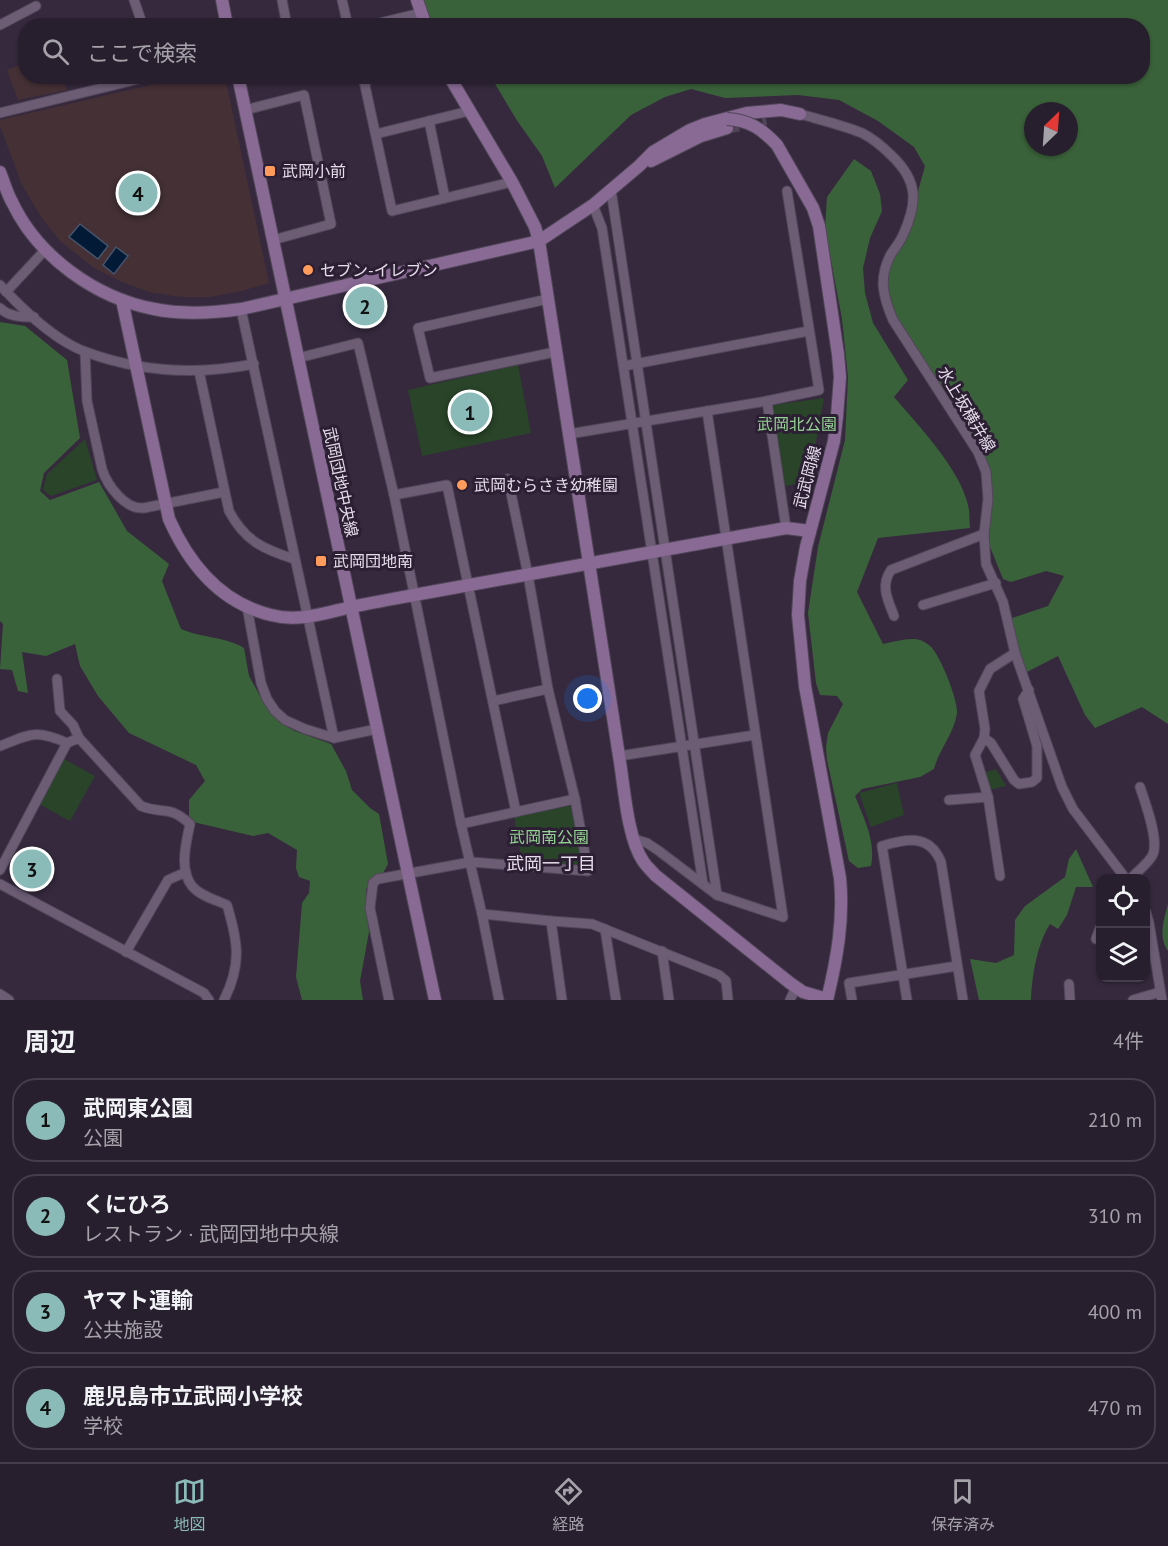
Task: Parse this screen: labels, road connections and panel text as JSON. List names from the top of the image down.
{
  "streets": {
    "street": ["水上坂横井線", "武武岡線", "武岡団地中央線"]
  },
  "districts": ["武岡一丁目"],
  "parks": ["武岡北公園", "武岡南公園"],
  "places": {
    "transit": ["武岡小前", "武岡団地南"],
    "other": ["セブン-イレブン", "武岡むらさき幼稚園"]
  },
  "north": "top right",
  "page": {
    "search": "ここで検索",
    "pins": [
      "4",
      "2",
      "1",
      "3"
    ],
    "heading": ["周辺", "4件"],
    "list": [
      {
        "mark": "1",
        "name": "武岡東公園",
        "note": "公園",
        "value": "210 m"
      },
      {
        "mark": "2",
        "name": "くにひろ",
        "note": "レストラン · 武岡団地中央線",
        "value": "310 m"
      },
      {
        "mark": "3",
        "name": "ヤマト運輸",
        "note": "公共施設",
        "value": "400 m"
      },
      {
        "mark": "4",
        "name": "鹿児島市立武岡小学校",
        "note": "学校",
        "value": "470 m"
      }
    ],
    "nav": ["地図", "経路", "保存済み"]
  }
}
